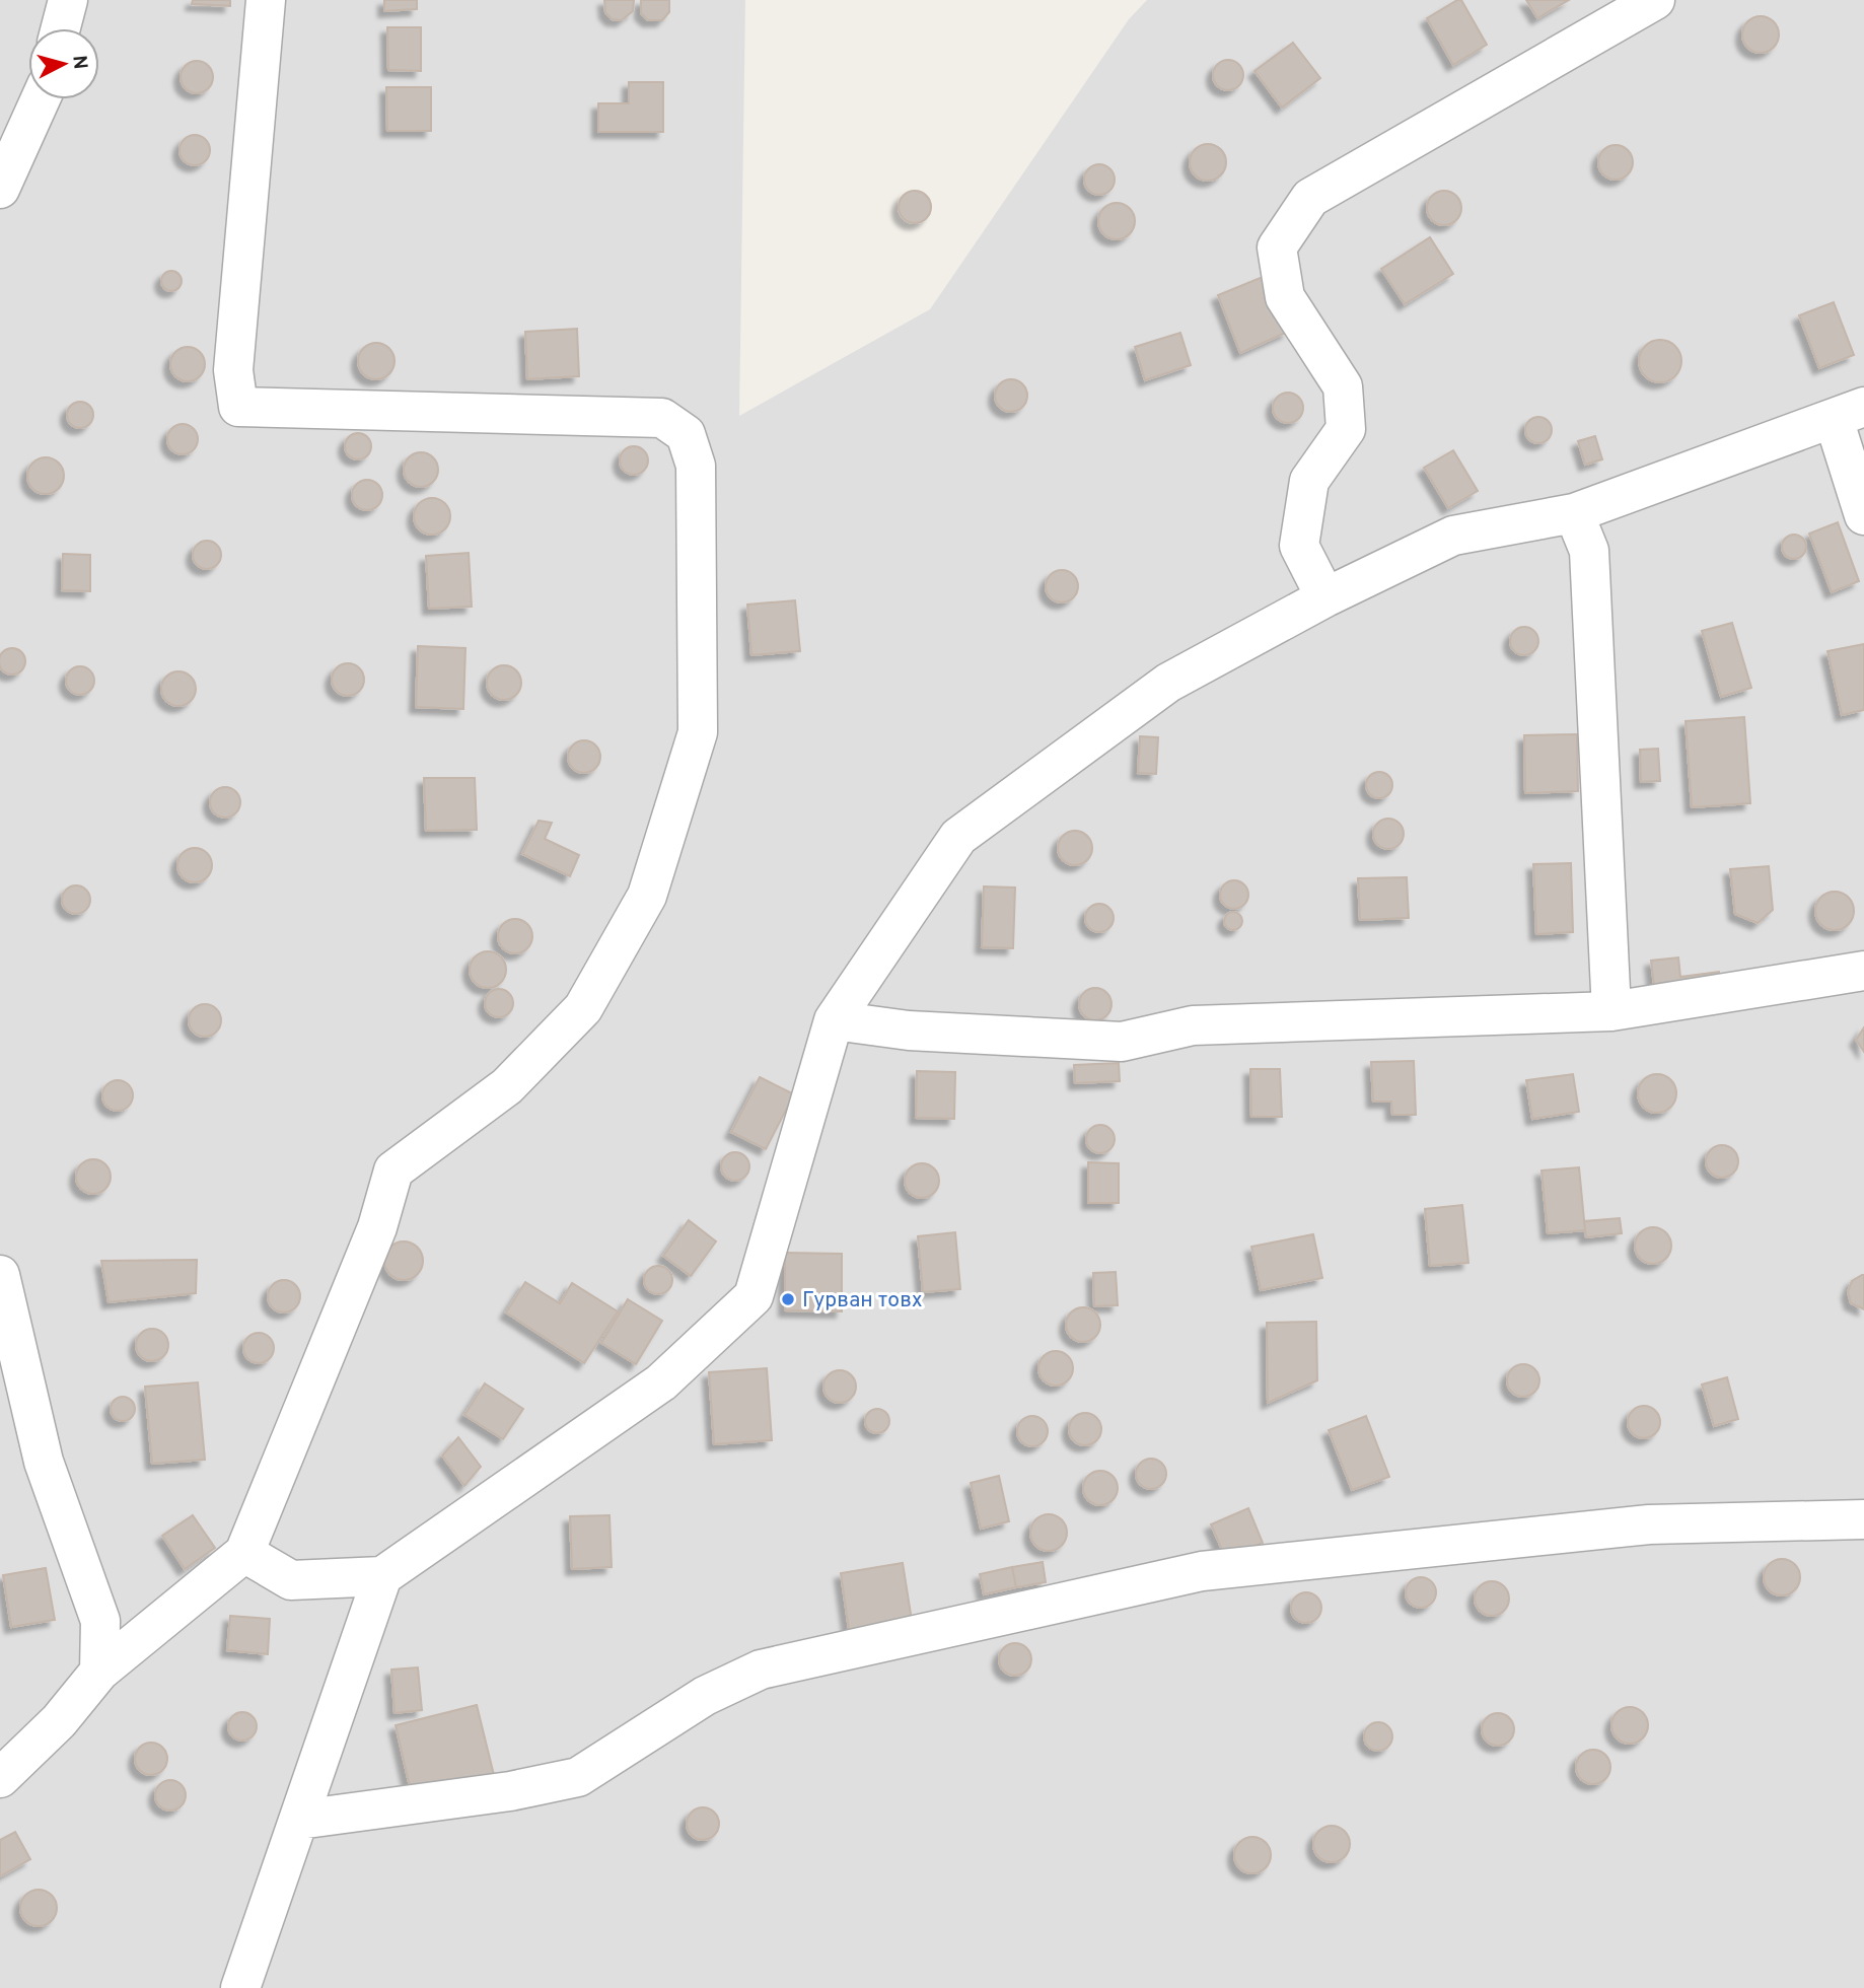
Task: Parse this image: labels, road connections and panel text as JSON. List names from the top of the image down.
{
  "places": ["Гурван товх"],
  "north": "right"
}
